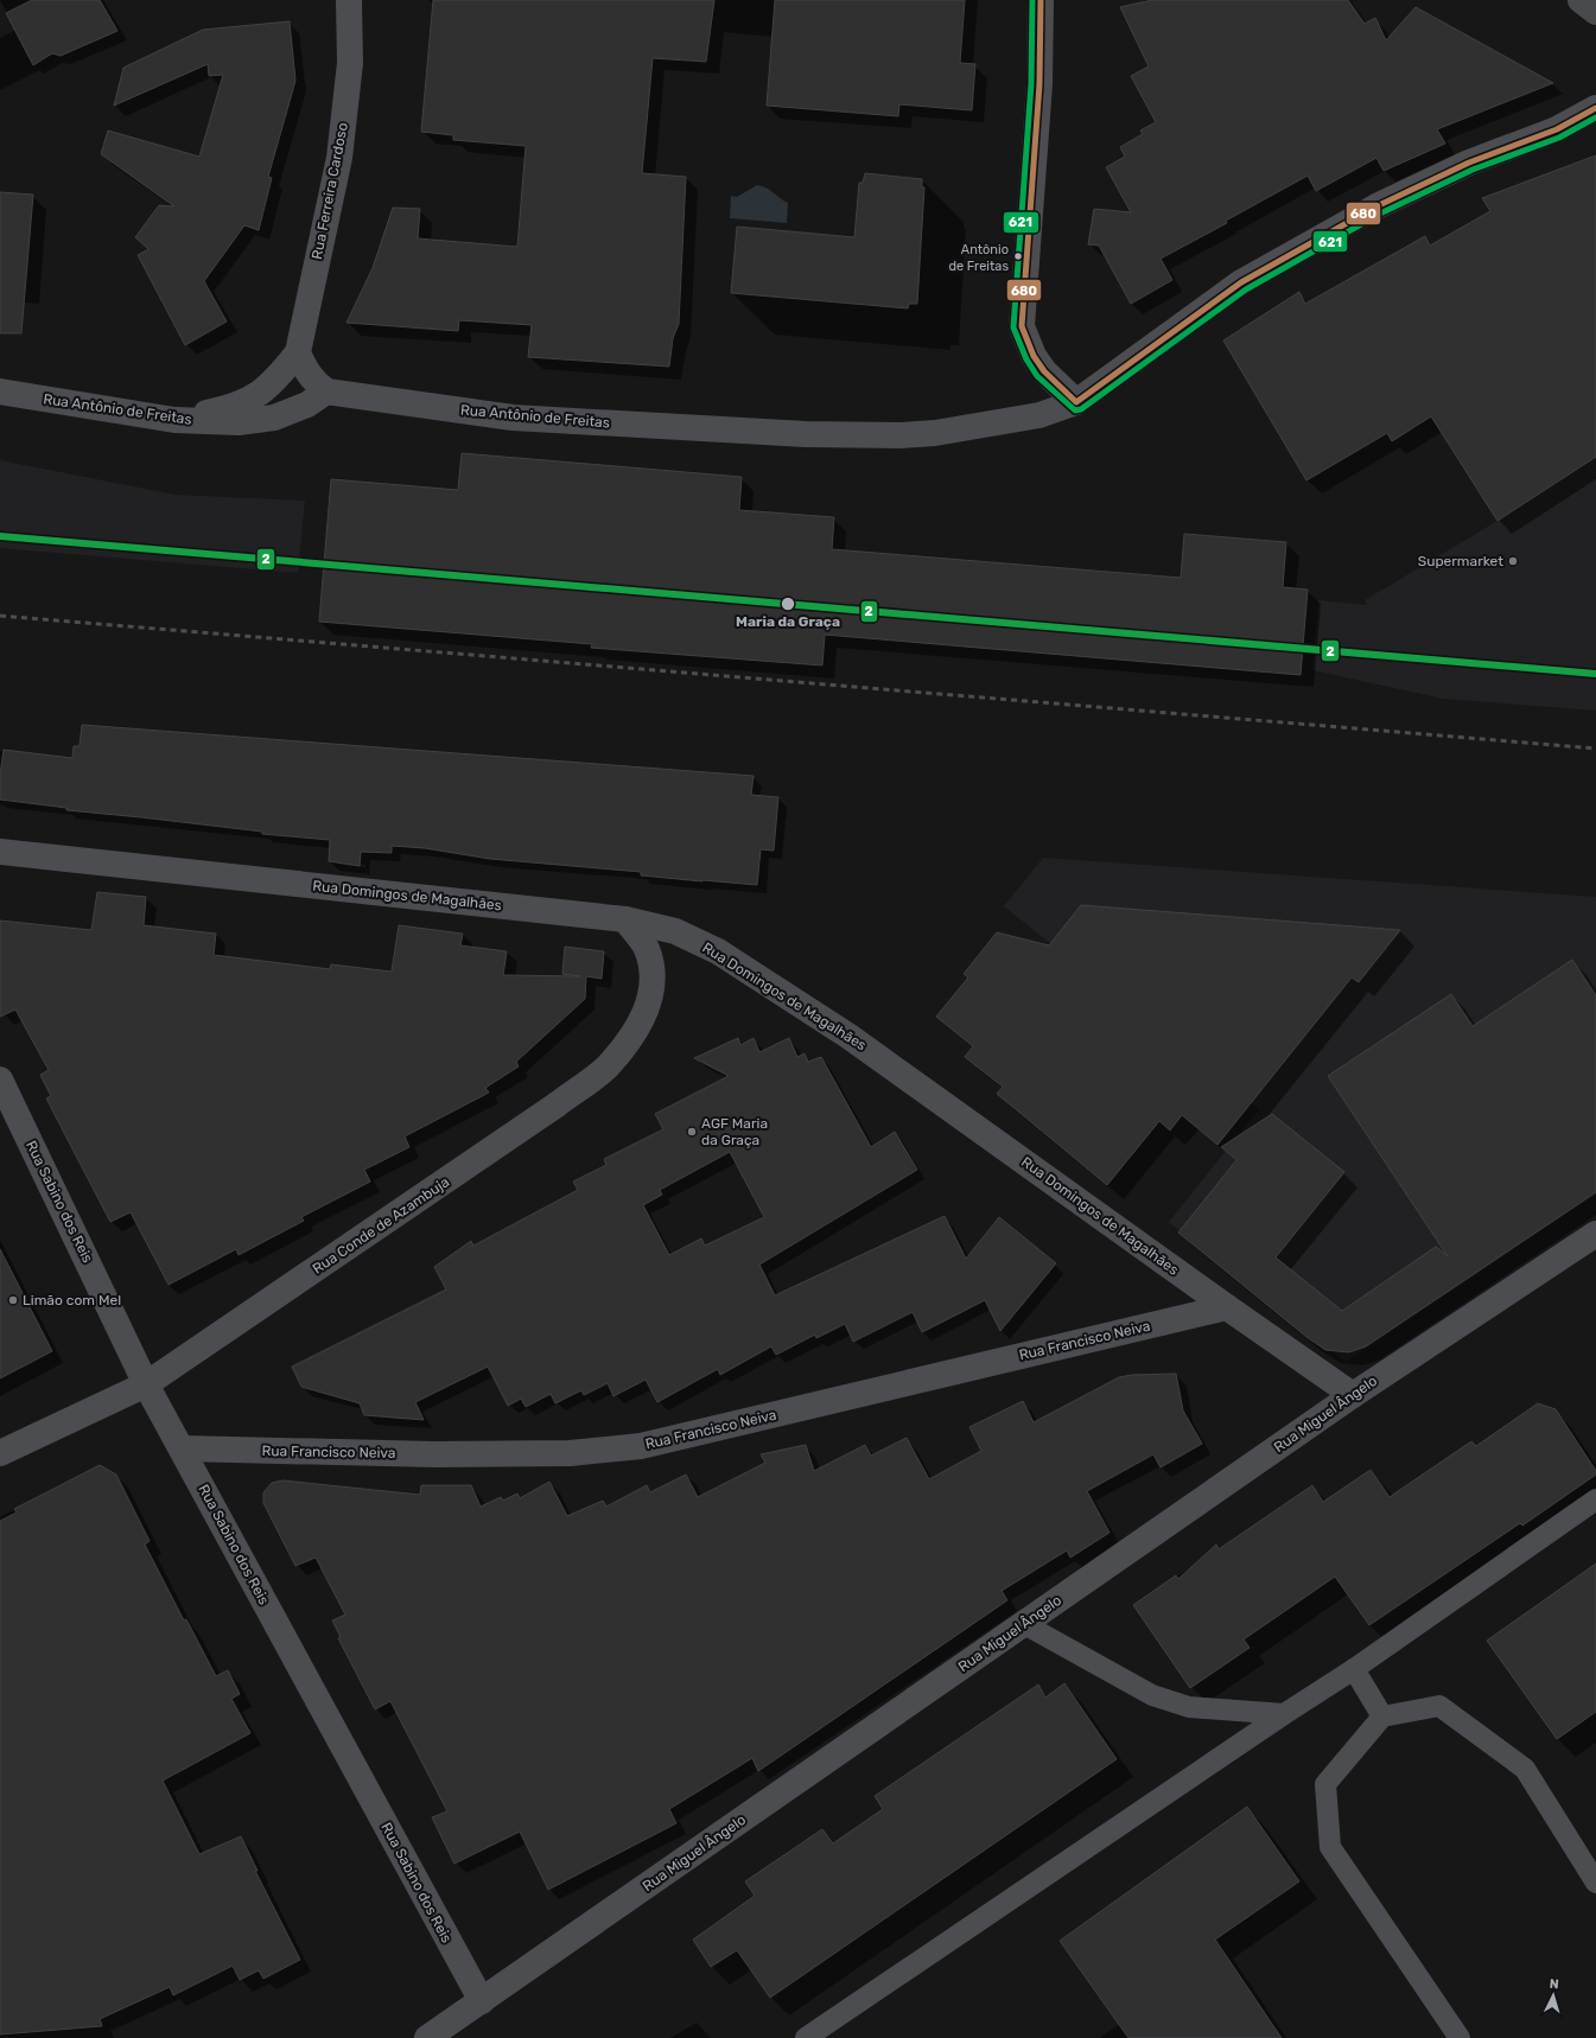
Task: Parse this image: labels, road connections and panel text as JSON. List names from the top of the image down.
{
  "streets": {
    "street": [
      "Rua Ferreira Cardoso",
      "Rua Antônio de Freitas",
      "Rua Domingos de Magalhães",
      "Rua Sabino dos Reis",
      "Rua Conde de Azambuja",
      "Rua Francisco Neiva",
      "Rua Miguel Ângelo"
    ]
  },
  "crossings": [
    ["Rua Ferreira Cardoso", "Rua Antônio de Freitas"],
    ["Rua Domingos de Magalhães", "Rua Conde de Azambuja"],
    ["Rua Domingos de Magalhães", "Rua Francisco Neiva"],
    ["Rua Domingos de Magalhães", "Rua Miguel Ângelo"],
    ["Rua Sabino dos Reis", "Rua Conde de Azambuja"],
    ["Rua Sabino dos Reis", "Rua Francisco Neiva"],
    ["Rua Sabino dos Reis", "Rua Miguel Ângelo"]
  ],
  "places": [
    "Antônio de Freitas",
    "Supermarket",
    "Maria da Graça",
    "AGF Maria da Graça",
    "Limão com Mel"
  ],
  "lines": ["transit line 680", "transit line 621", "transit line 2"],
  "north": "top"
}
